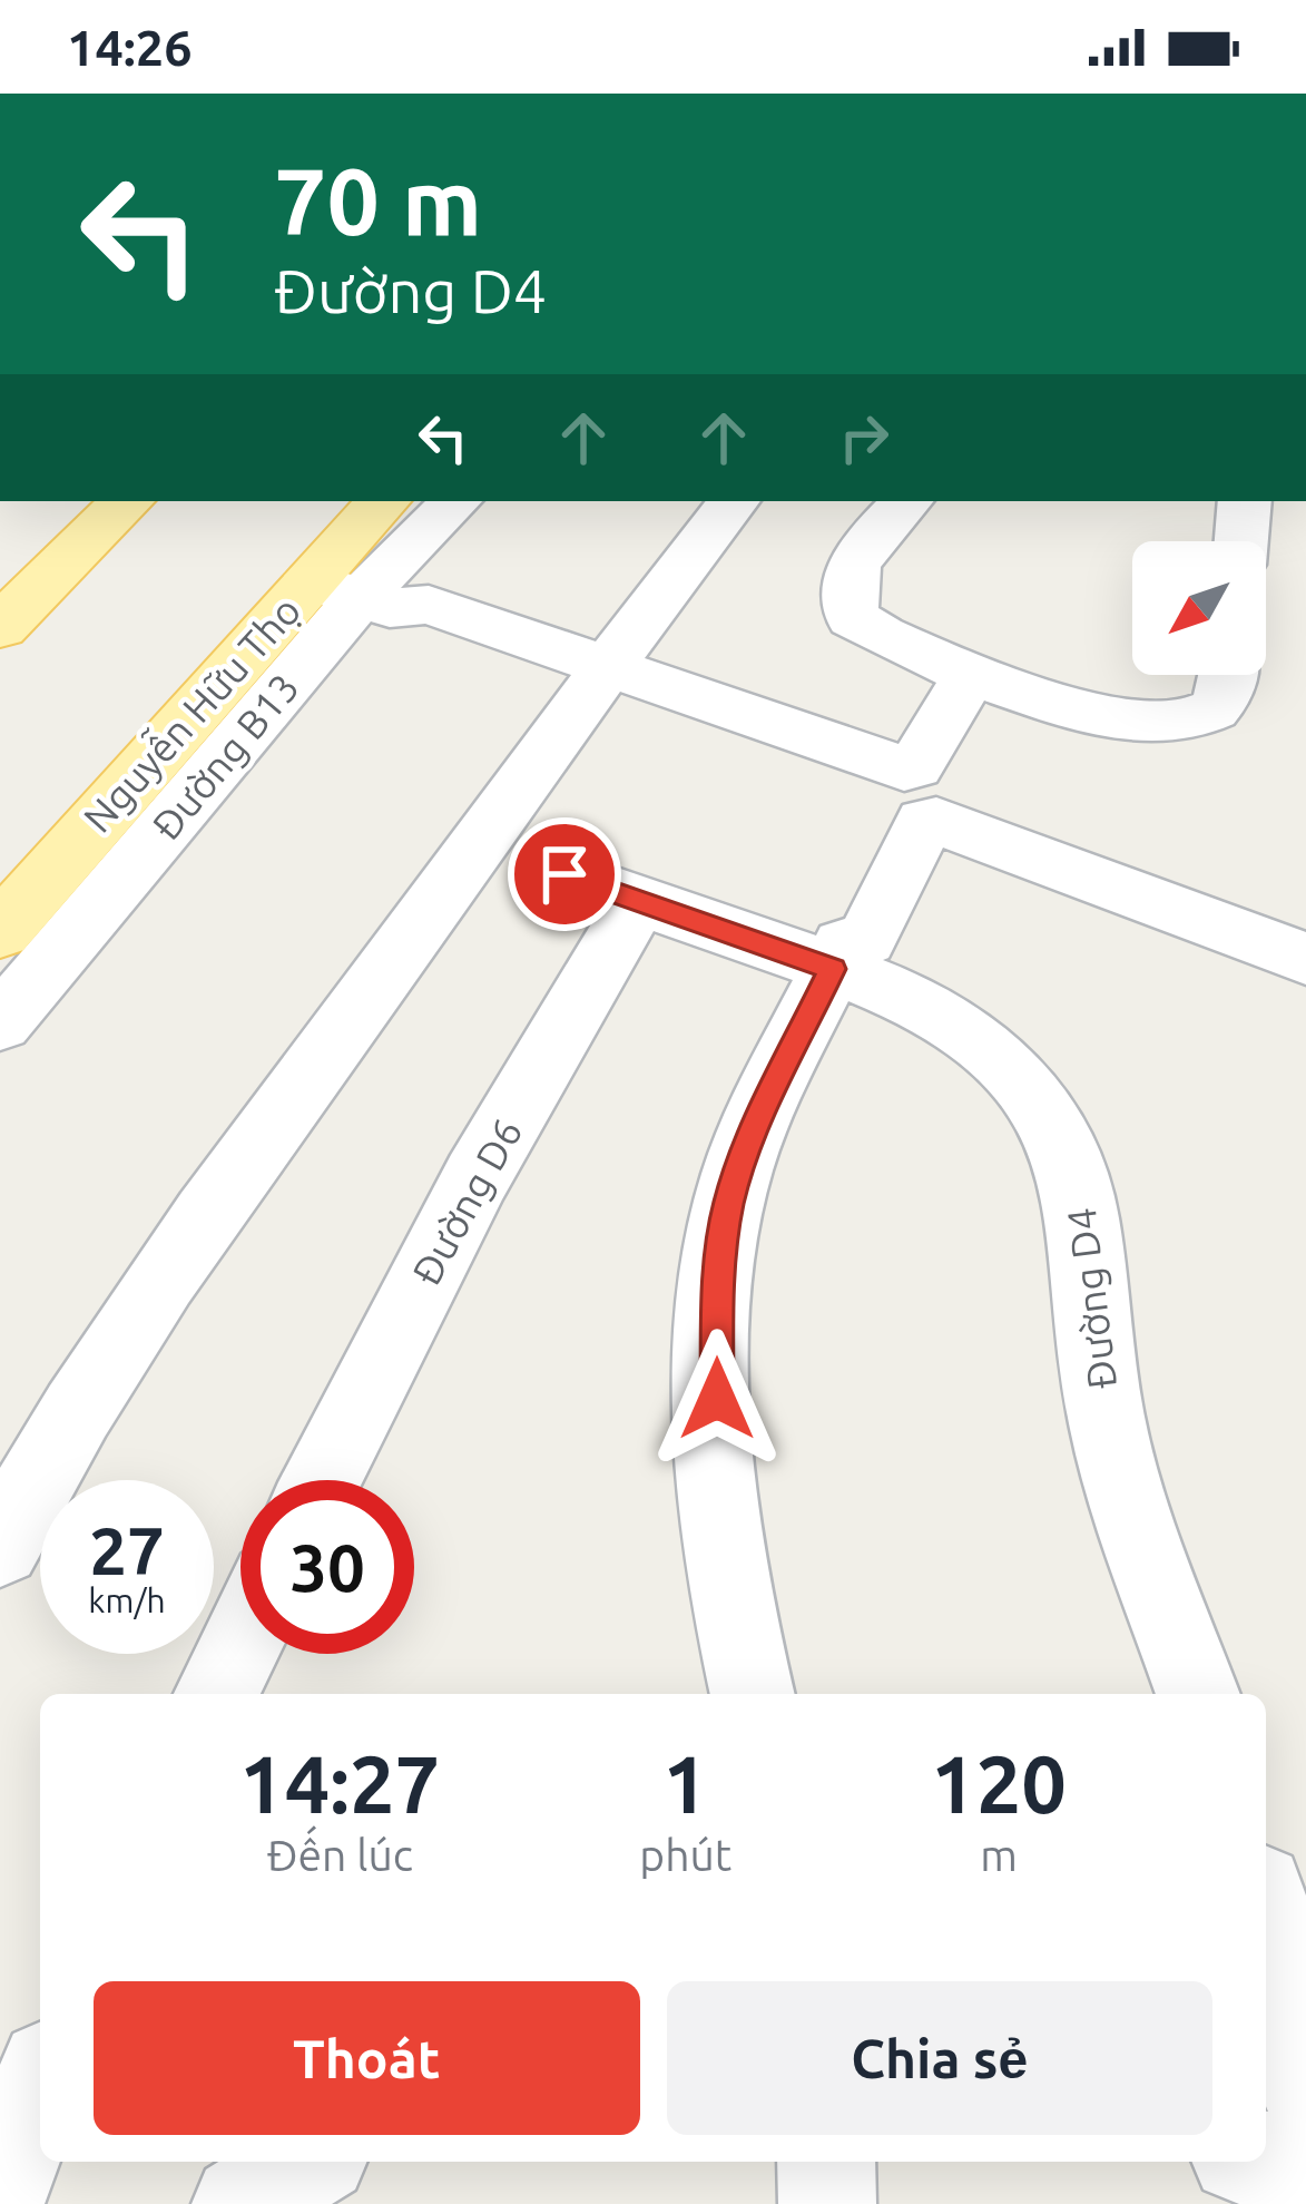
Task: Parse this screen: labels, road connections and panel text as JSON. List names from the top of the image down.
{
  "streets": {
    "main road": ["Nguyễn Hữu Thọ"],
    "street": ["Đường B13", "Đường D6", "Đường D4"]
  },
  "crossings": [
    ["Nguyễn Hữu Thọ", "Đường B13"],
    ["Đường D6", "Đường D4"]
  ],
  "north": "bottom left",
  "page": {
    "status": "14:26",
    "turn": ["70 m", "Đường D4"],
    "speed": "27 km/h",
    "limit": "30",
    "eta": [
      "14:27",
      "Đến lúc",
      "1",
      "phút",
      "120",
      "m"
    ],
    "buttons": ["Thoát", "Chia sẻ"]
  }
}
